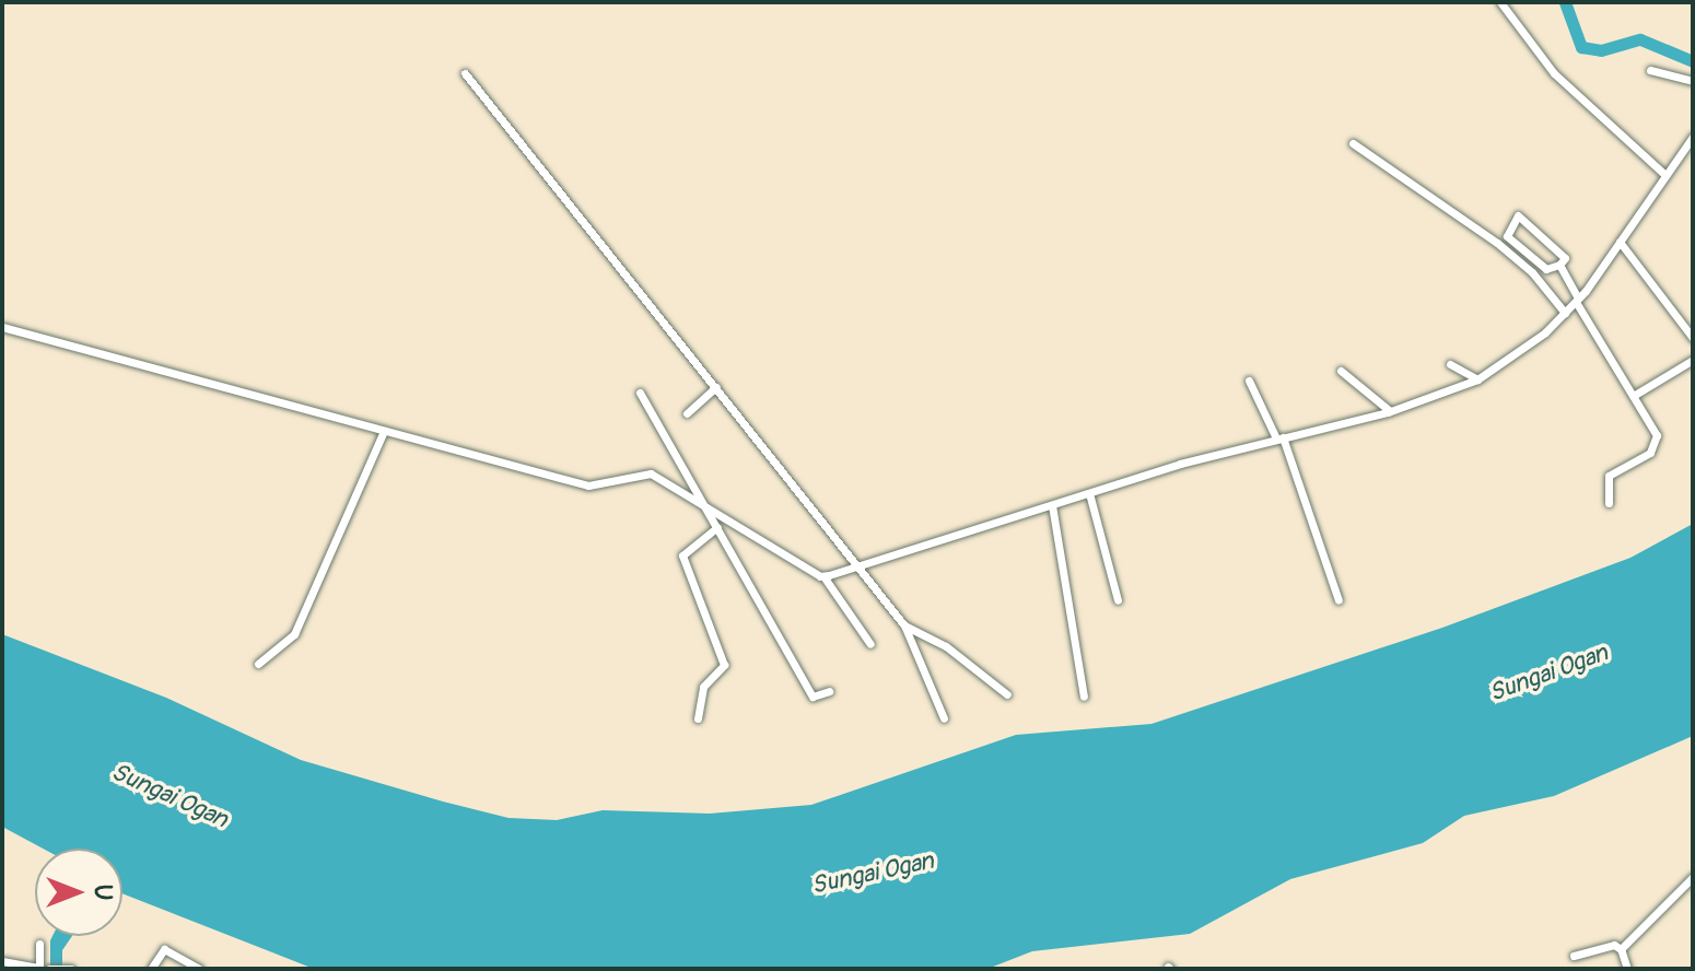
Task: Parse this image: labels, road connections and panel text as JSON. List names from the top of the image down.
{
  "water": ["Sungai Ogan"],
  "north": "right"
}
